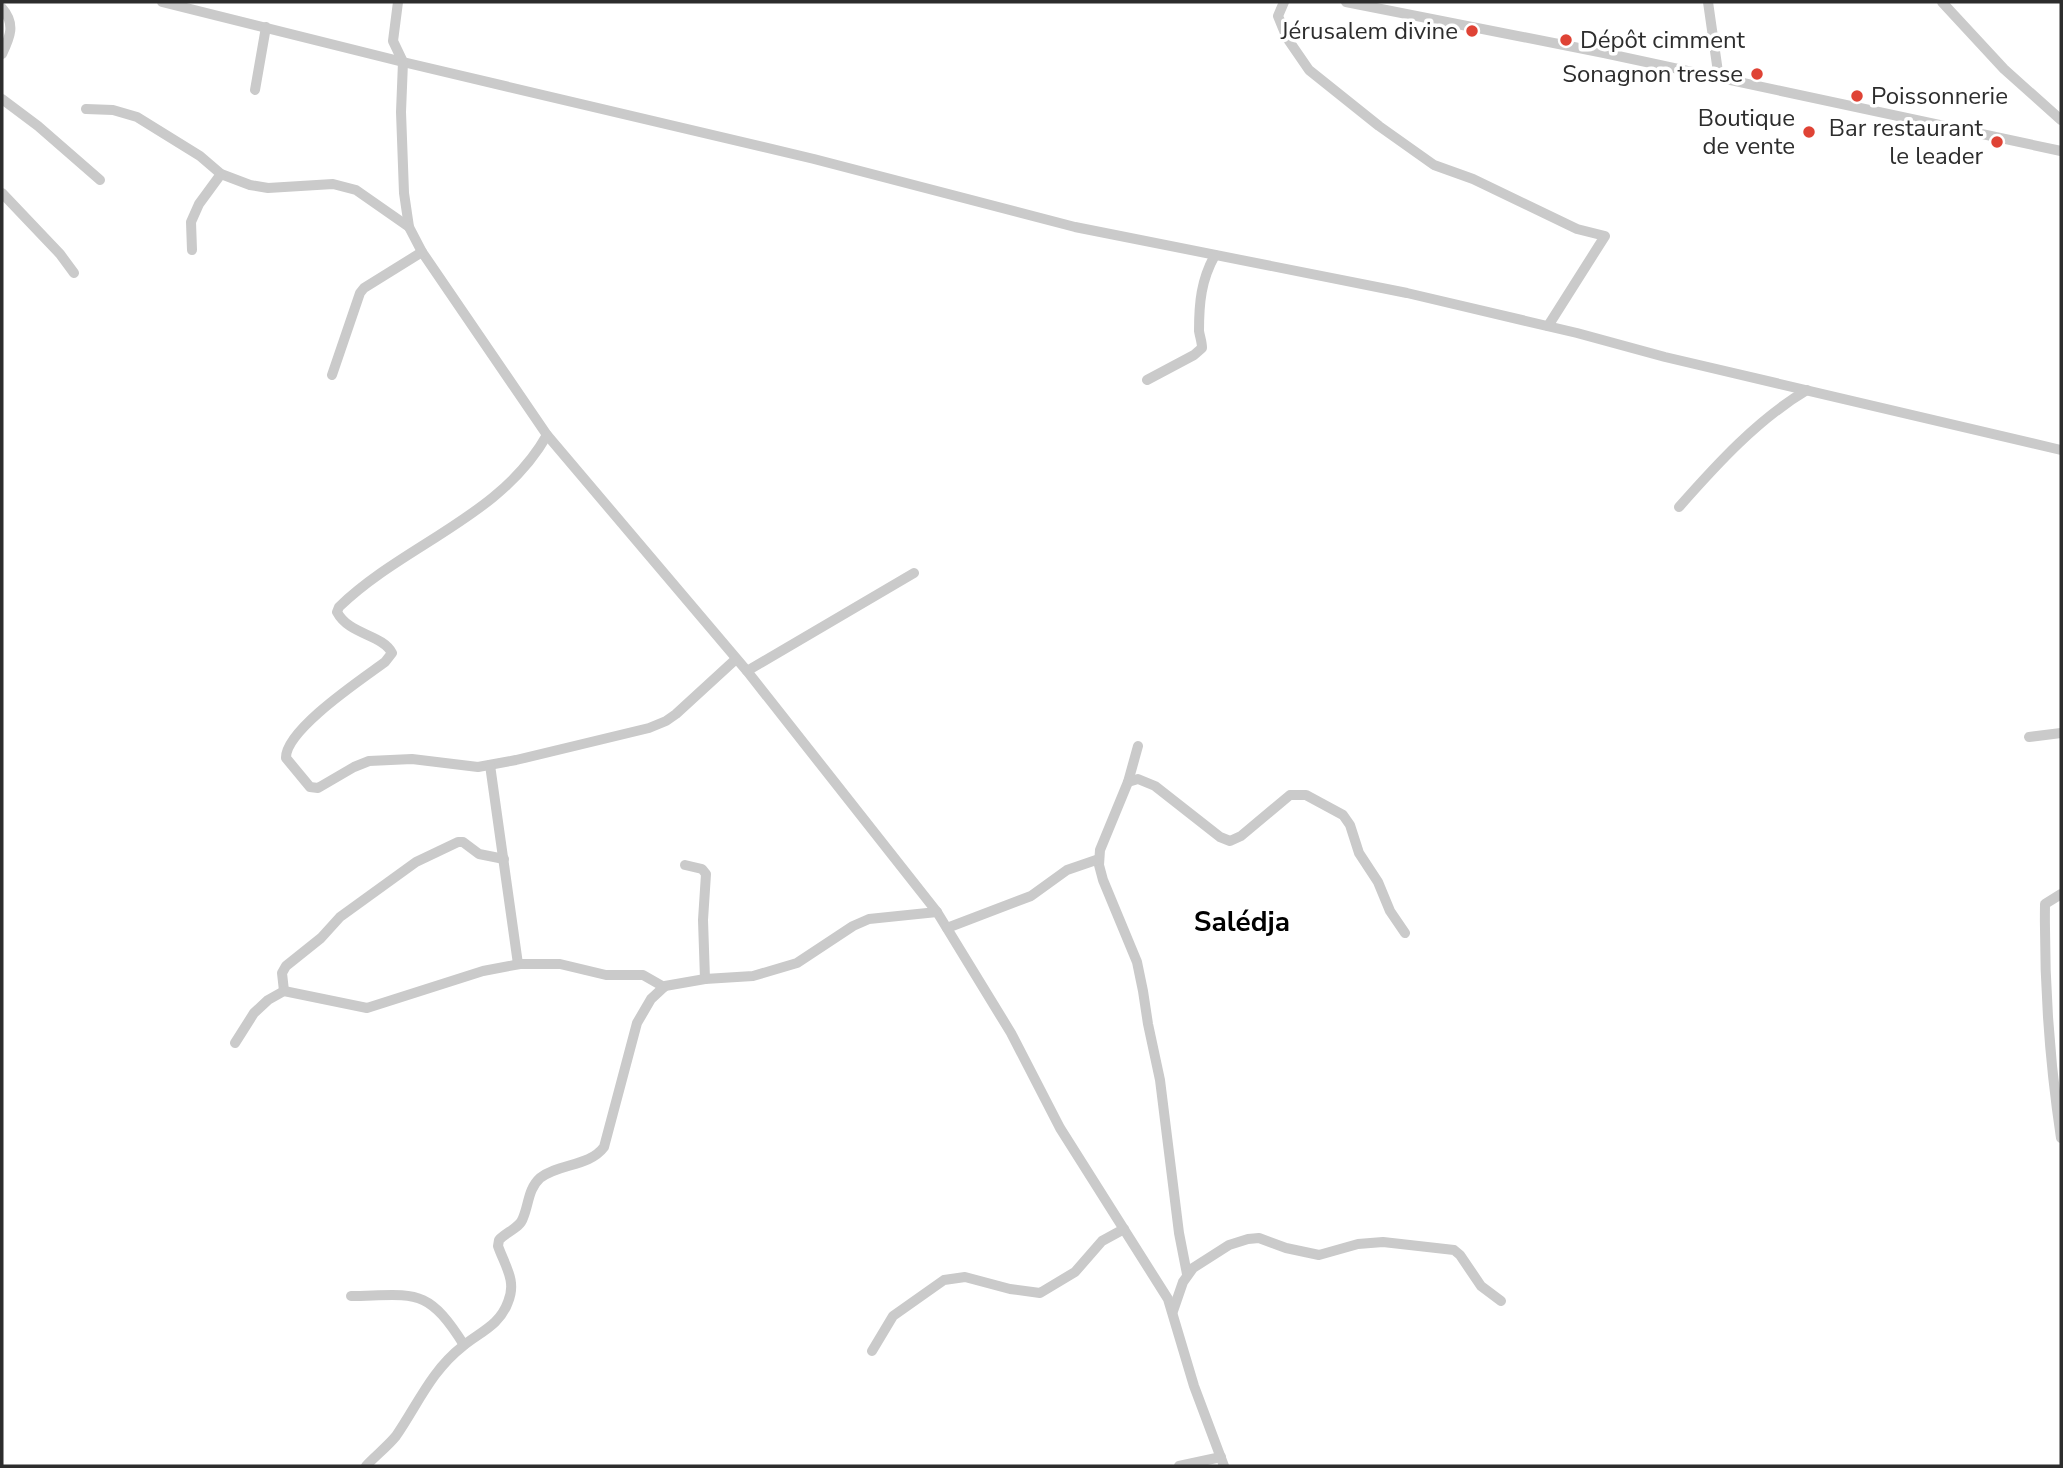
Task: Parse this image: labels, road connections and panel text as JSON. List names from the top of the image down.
{
  "districts": ["Salédja"],
  "places": [
    "Jérusalem divine",
    "Dépôt cimment",
    "Sonagnon tresse",
    "Poissonnerie",
    "Boutique de vente",
    "Bar restaurant le leader"
  ]
}
